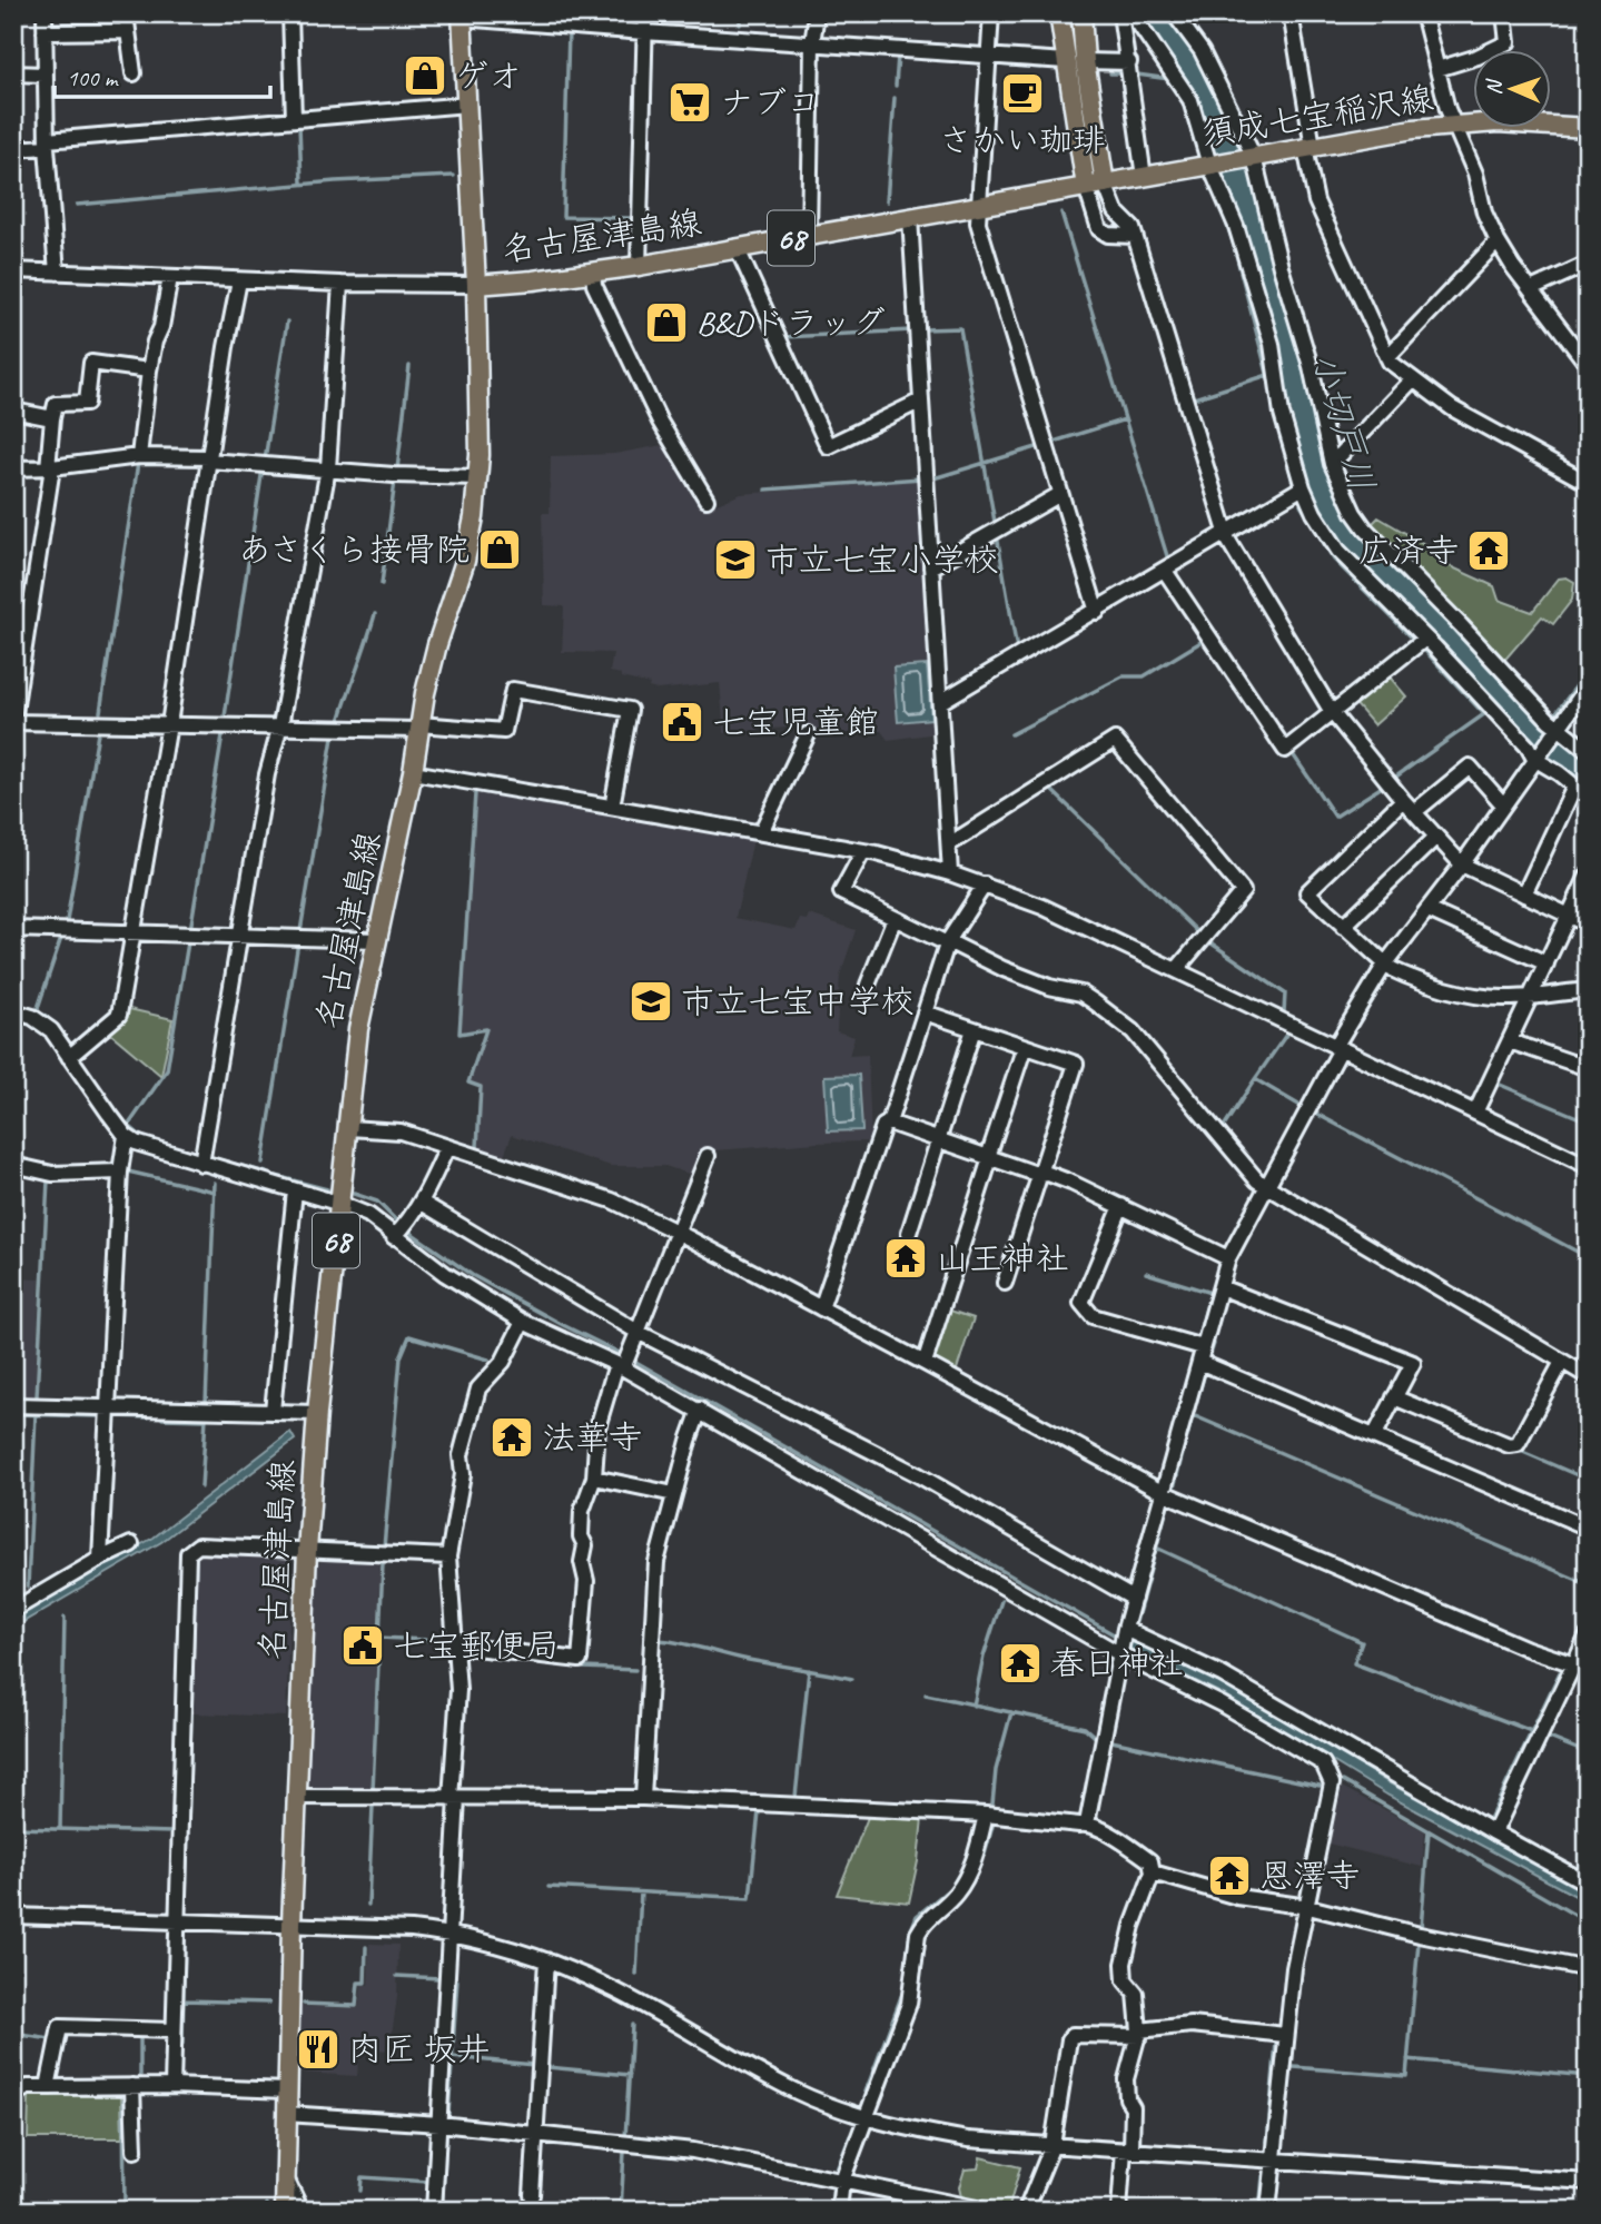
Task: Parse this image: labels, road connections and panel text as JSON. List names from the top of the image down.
{
  "streets": {
    "main road": ["須成七宝稲沢線", "名古屋津島線", "68"]
  },
  "crossings": [
    ["須成七宝稲沢線", "名古屋津島線"]
  ],
  "water": ["小切戸川"],
  "places": {
    "shop": ["ゲオ", "B&Dドラッグ", "あさくら接骨院"],
    "cafe": ["さかい珈琲"],
    "supermarket": ["ナブコ"],
    "temple": [
      "広済寺",
      "山王神社",
      "法華寺",
      "春日神社",
      "恩澤寺"
    ],
    "school or university": ["市立七宝小学校", "市立七宝中学校"],
    "public building": ["七宝児童館", "七宝郵便局"],
    "restaurant": ["肉匠 坂井"]
  },
  "scale_bar": "100 m",
  "north": "left"
}
